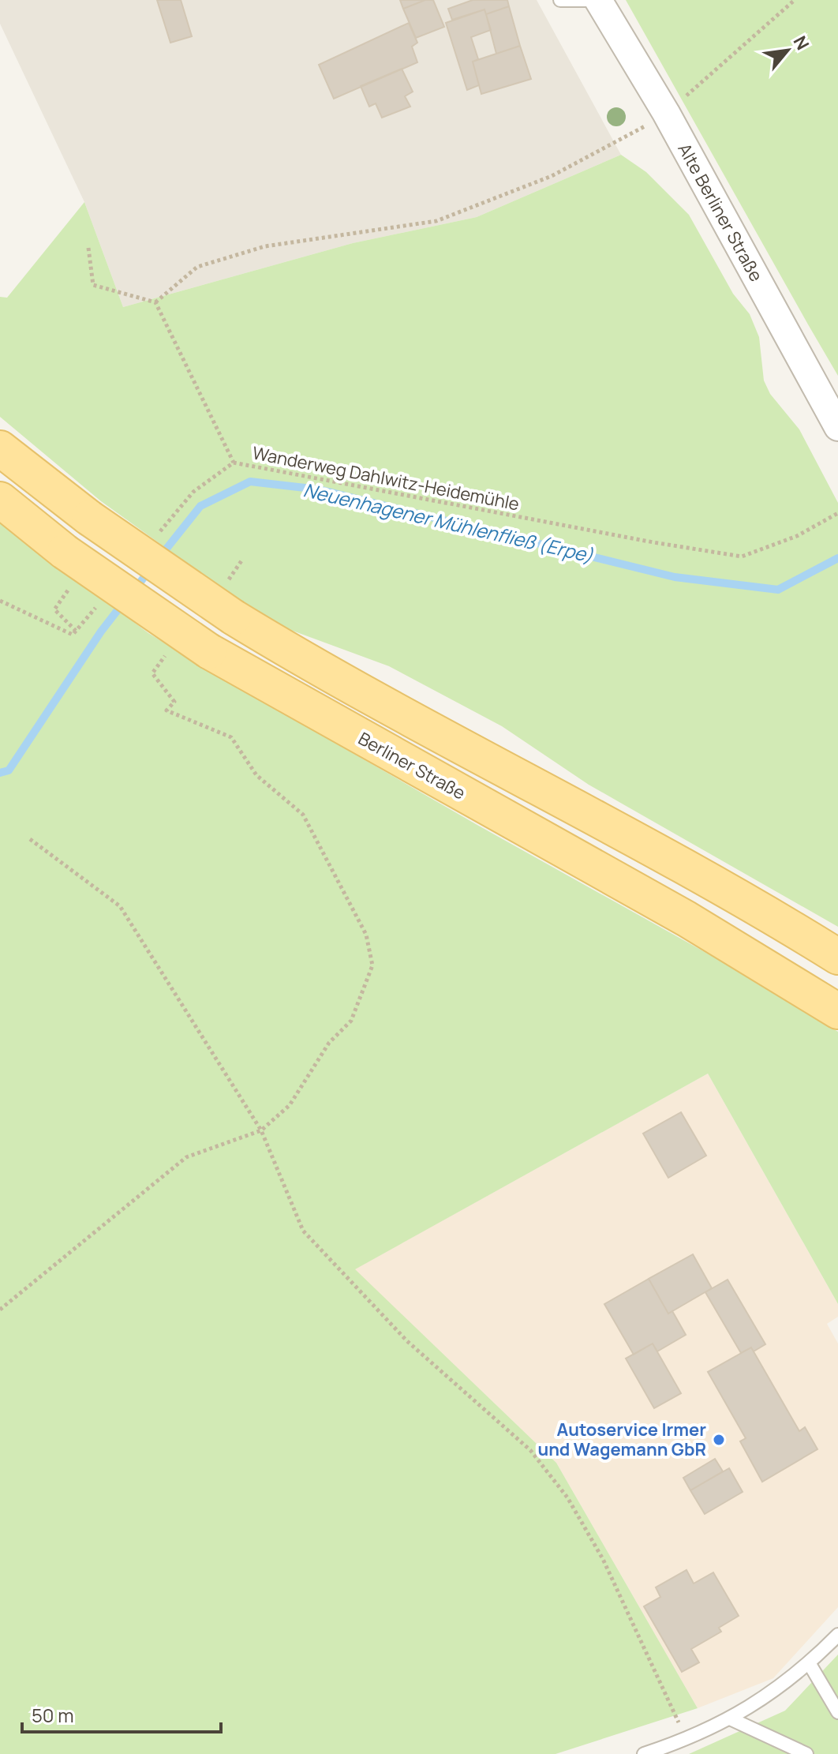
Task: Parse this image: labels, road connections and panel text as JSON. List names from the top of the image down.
{
  "streets": {
    "main road": ["Berliner Straße"],
    "street": ["Alte Berliner Straße"],
    "path": ["Wanderweg Dahlwitz-Heidemühle"]
  },
  "water": ["Neuenhagener Mühlenfließ (Erpe)"],
  "places": ["Autoservice Irmer und Wagemann GbR"],
  "scale_bar": "50 m",
  "north": "top right"
}
